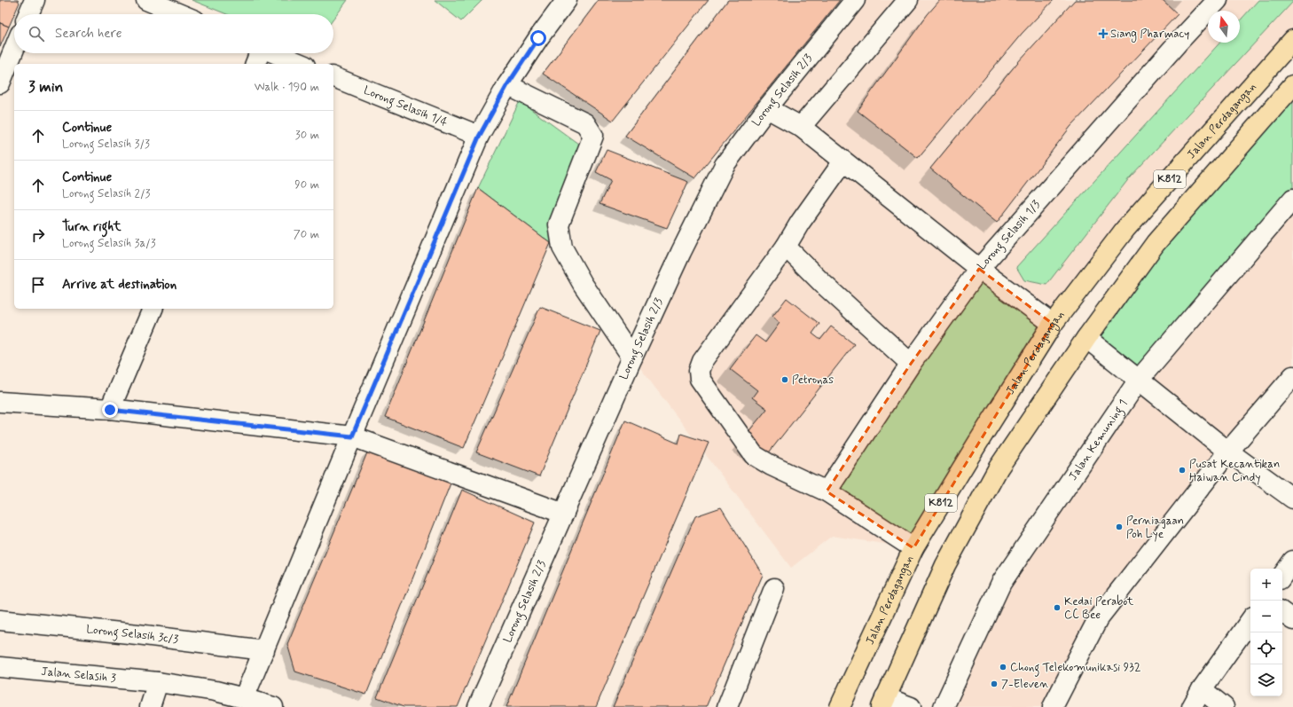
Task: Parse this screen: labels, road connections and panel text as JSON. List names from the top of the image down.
{
  "streets": {
    "main road": ["Jalan Perdagangan", "K812"],
    "street": [
      "Lorong Selasih 2/3",
      "Lorong Selasih 1/4",
      "Lorong Selasih 1/3",
      "Jalan Kemuning 1",
      "Lorong Selasih 3c/3",
      "Jalan Selasih 3"
    ]
  },
  "places": {
    "health": ["Siang Pharmacy"],
    "other": [
      "Petronas",
      "Pusat Kecantikan Haiwan Cindy",
      "Perniagaan Poh Lye",
      "Kedai Perabot CC Bee",
      "Chong Telekomunikasi 932",
      "7-Eleven"
    ]
  },
  "north": "top",
  "page": {
    "search": "Search here",
    "heading": ["3 min", "Walk · 190 m"],
    "list": [
      ["Continue", "Lorong Selasih 3/3", "30 m"],
      ["Continue", "Lorong Selasih 2/3", "90 m"],
      ["Turn right", "Lorong Selasih 3a/3", "70 m"],
      "Arrive at destination"
    ],
    "map_buttons": ["+", "−"]
  }
}
